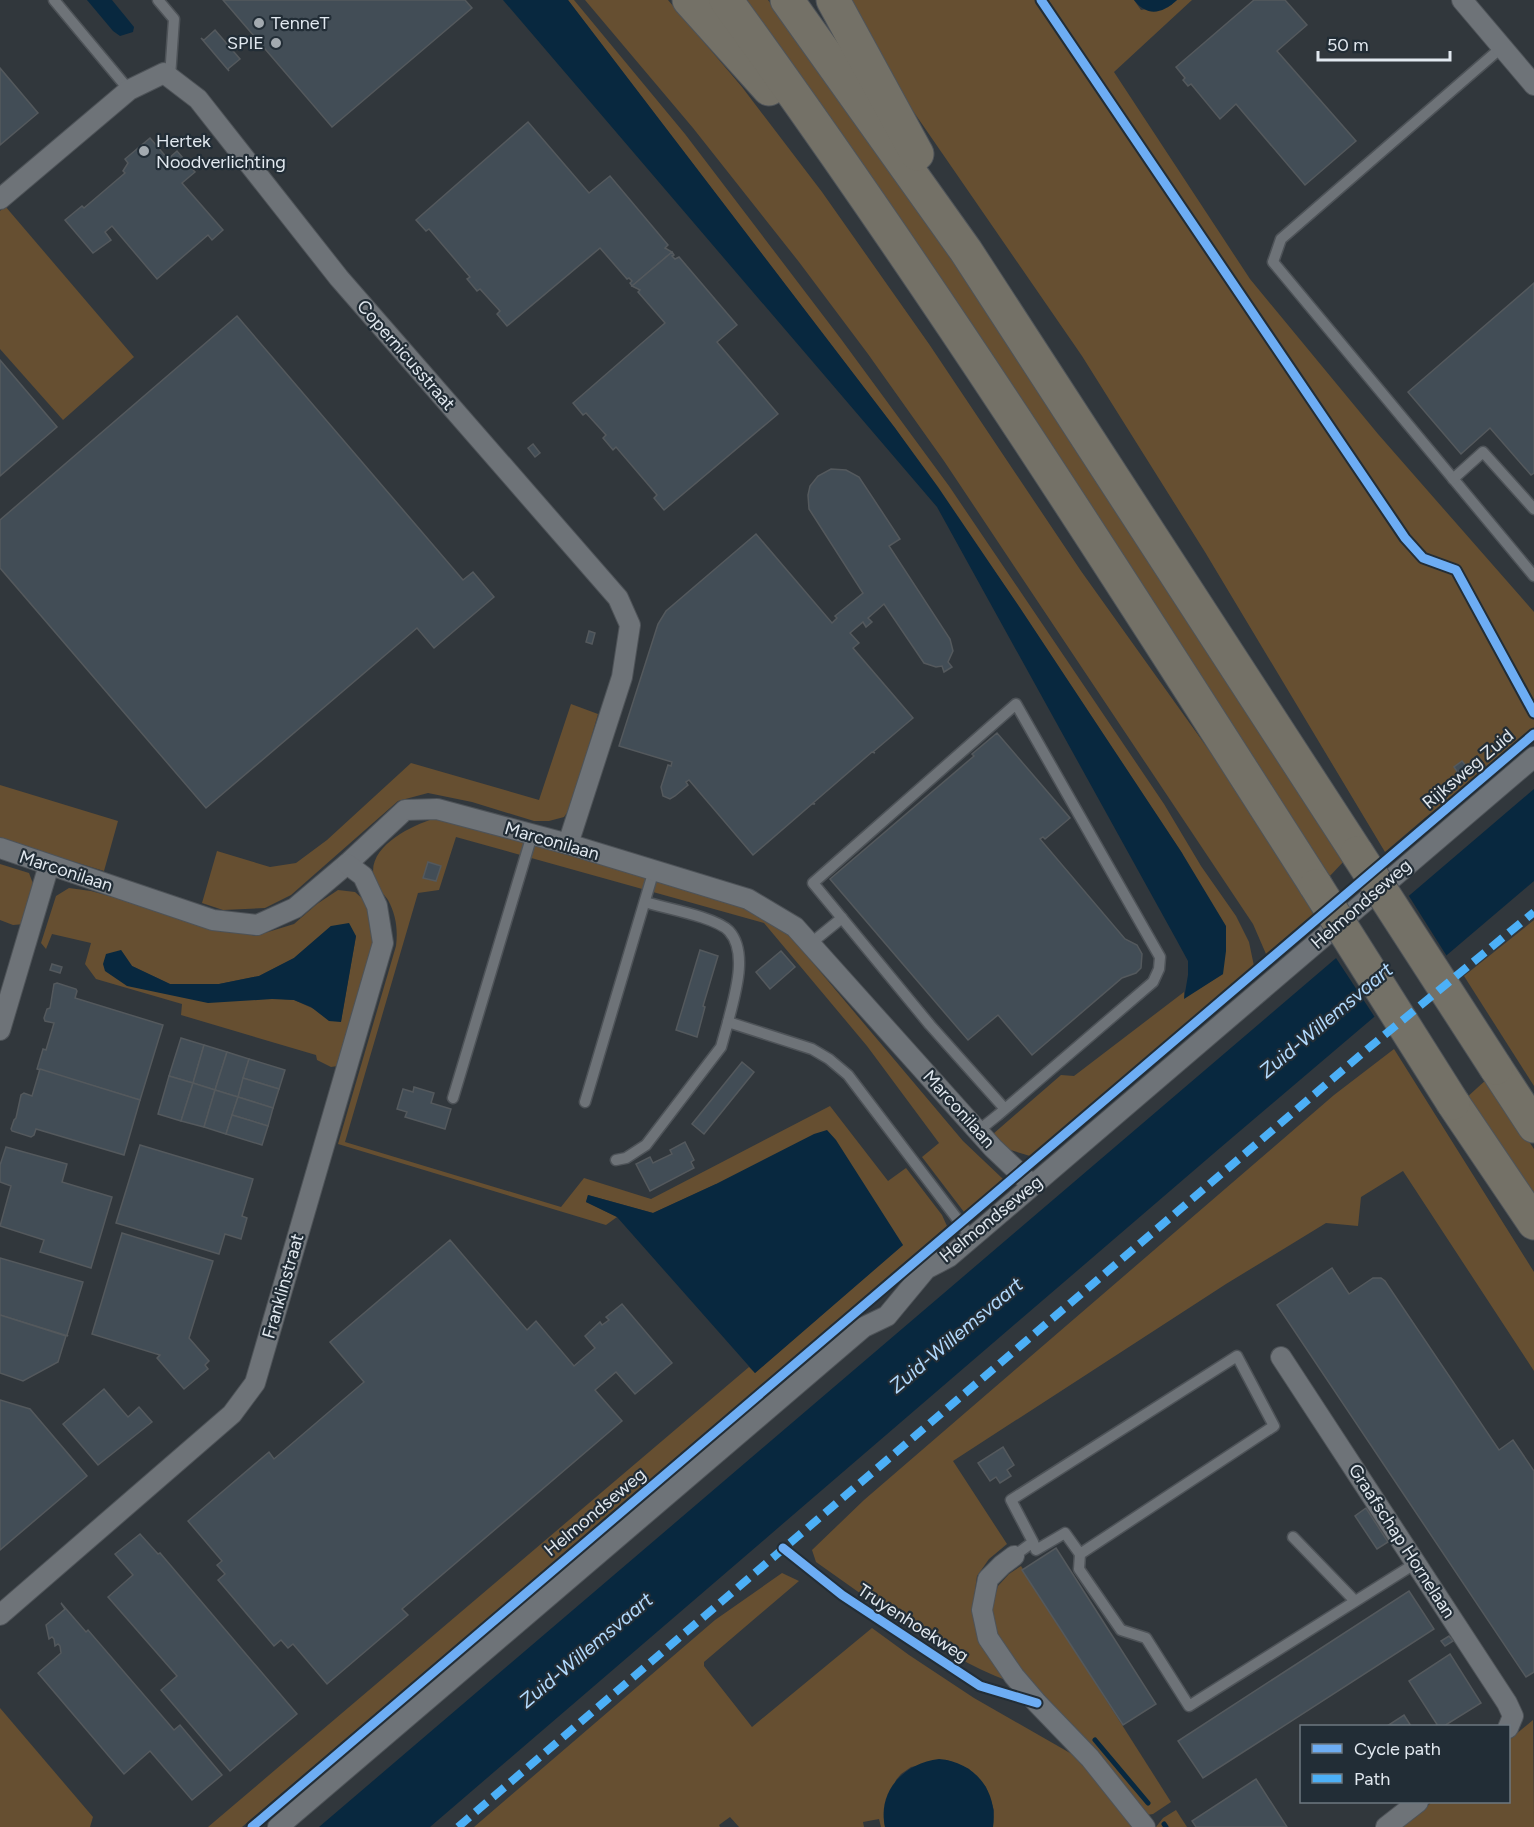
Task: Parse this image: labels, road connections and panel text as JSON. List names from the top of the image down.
{
  "streets": {
    "street": [
      "Copernicusstraat",
      "Rijksweg Zuid",
      "Marconilaan",
      "Helmondseweg",
      "Franklinstraat",
      "Graafschap Hornelaan"
    ],
    "cycle path": ["Truyenhoekweg"]
  },
  "crossings": [
    ["Copernicusstraat", "Marconilaan"],
    ["Rijksweg Zuid", "Helmondseweg"],
    ["Marconilaan", "Helmondseweg"],
    ["Marconilaan", "Franklinstraat"]
  ],
  "water": ["Zuid-Willemsvaart"],
  "places": ["TenneT", "SPIE", "Hertek Noodverlichting"],
  "legend": ["Cycle path", "Path"],
  "scale_bar": "50 m"
}
